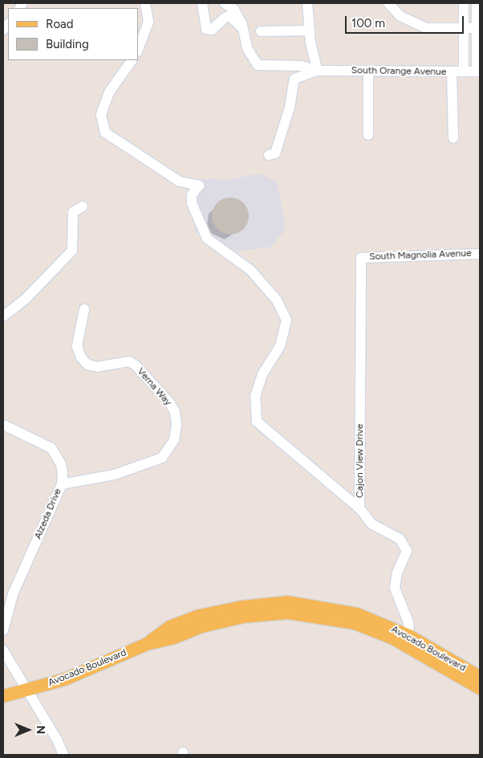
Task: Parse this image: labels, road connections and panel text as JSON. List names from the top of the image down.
{
  "streets": {
    "main road": ["Avocado Boulevard"],
    "street": [
      "South Orange Avenue",
      "South Magnolia Avenue",
      "Verna Way",
      "Cajon View Drive",
      "Alzeda Drive"
    ]
  },
  "crossings": [
    ["South Magnolia Avenue", "Cajon View Drive"],
    ["Verna Way", "Alzeda Drive"],
    ["Cajon View Drive", "Avocado Boulevard"]
  ],
  "legend": ["Road", "Building"],
  "scale_bar": "100 m",
  "north": "right"
}
